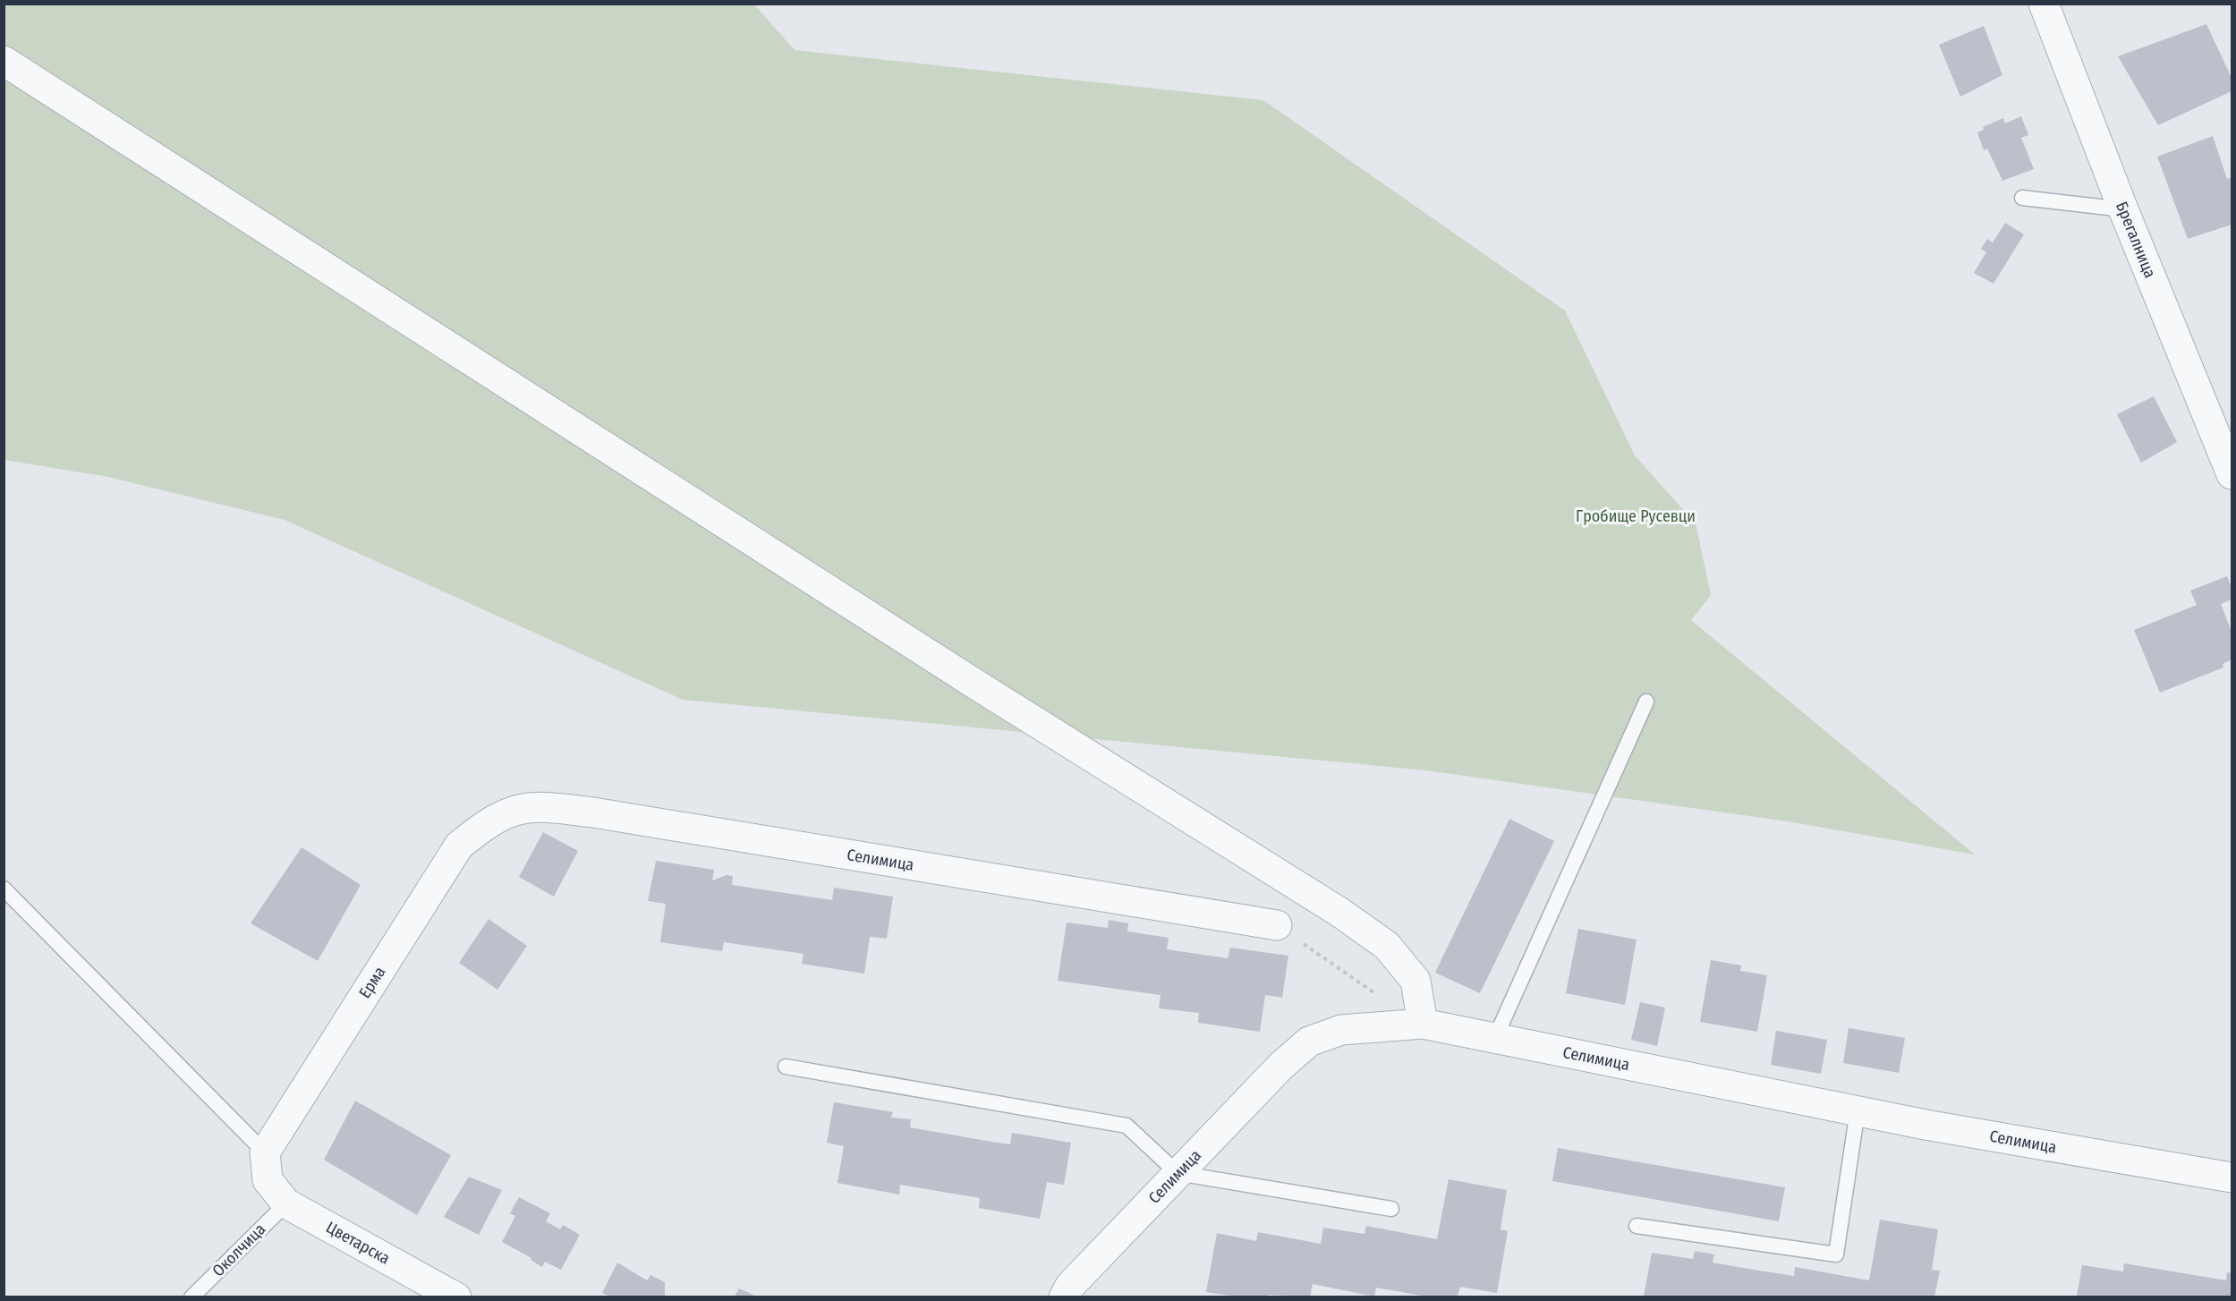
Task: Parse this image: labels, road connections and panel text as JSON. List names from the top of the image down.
{
  "streets": {
    "street": [
      "Брегалница",
      "Селимица",
      "Ерма",
      "Цветарска"
    ],
    "lane": ["Околчица"]
  },
  "crossings": [
    ["Селимица", "Ерма"],
    ["Ерма", "Цветарска"],
    ["Цветарска", "Околчица"]
  ],
  "parks": ["Гробище Русевци"]
}
